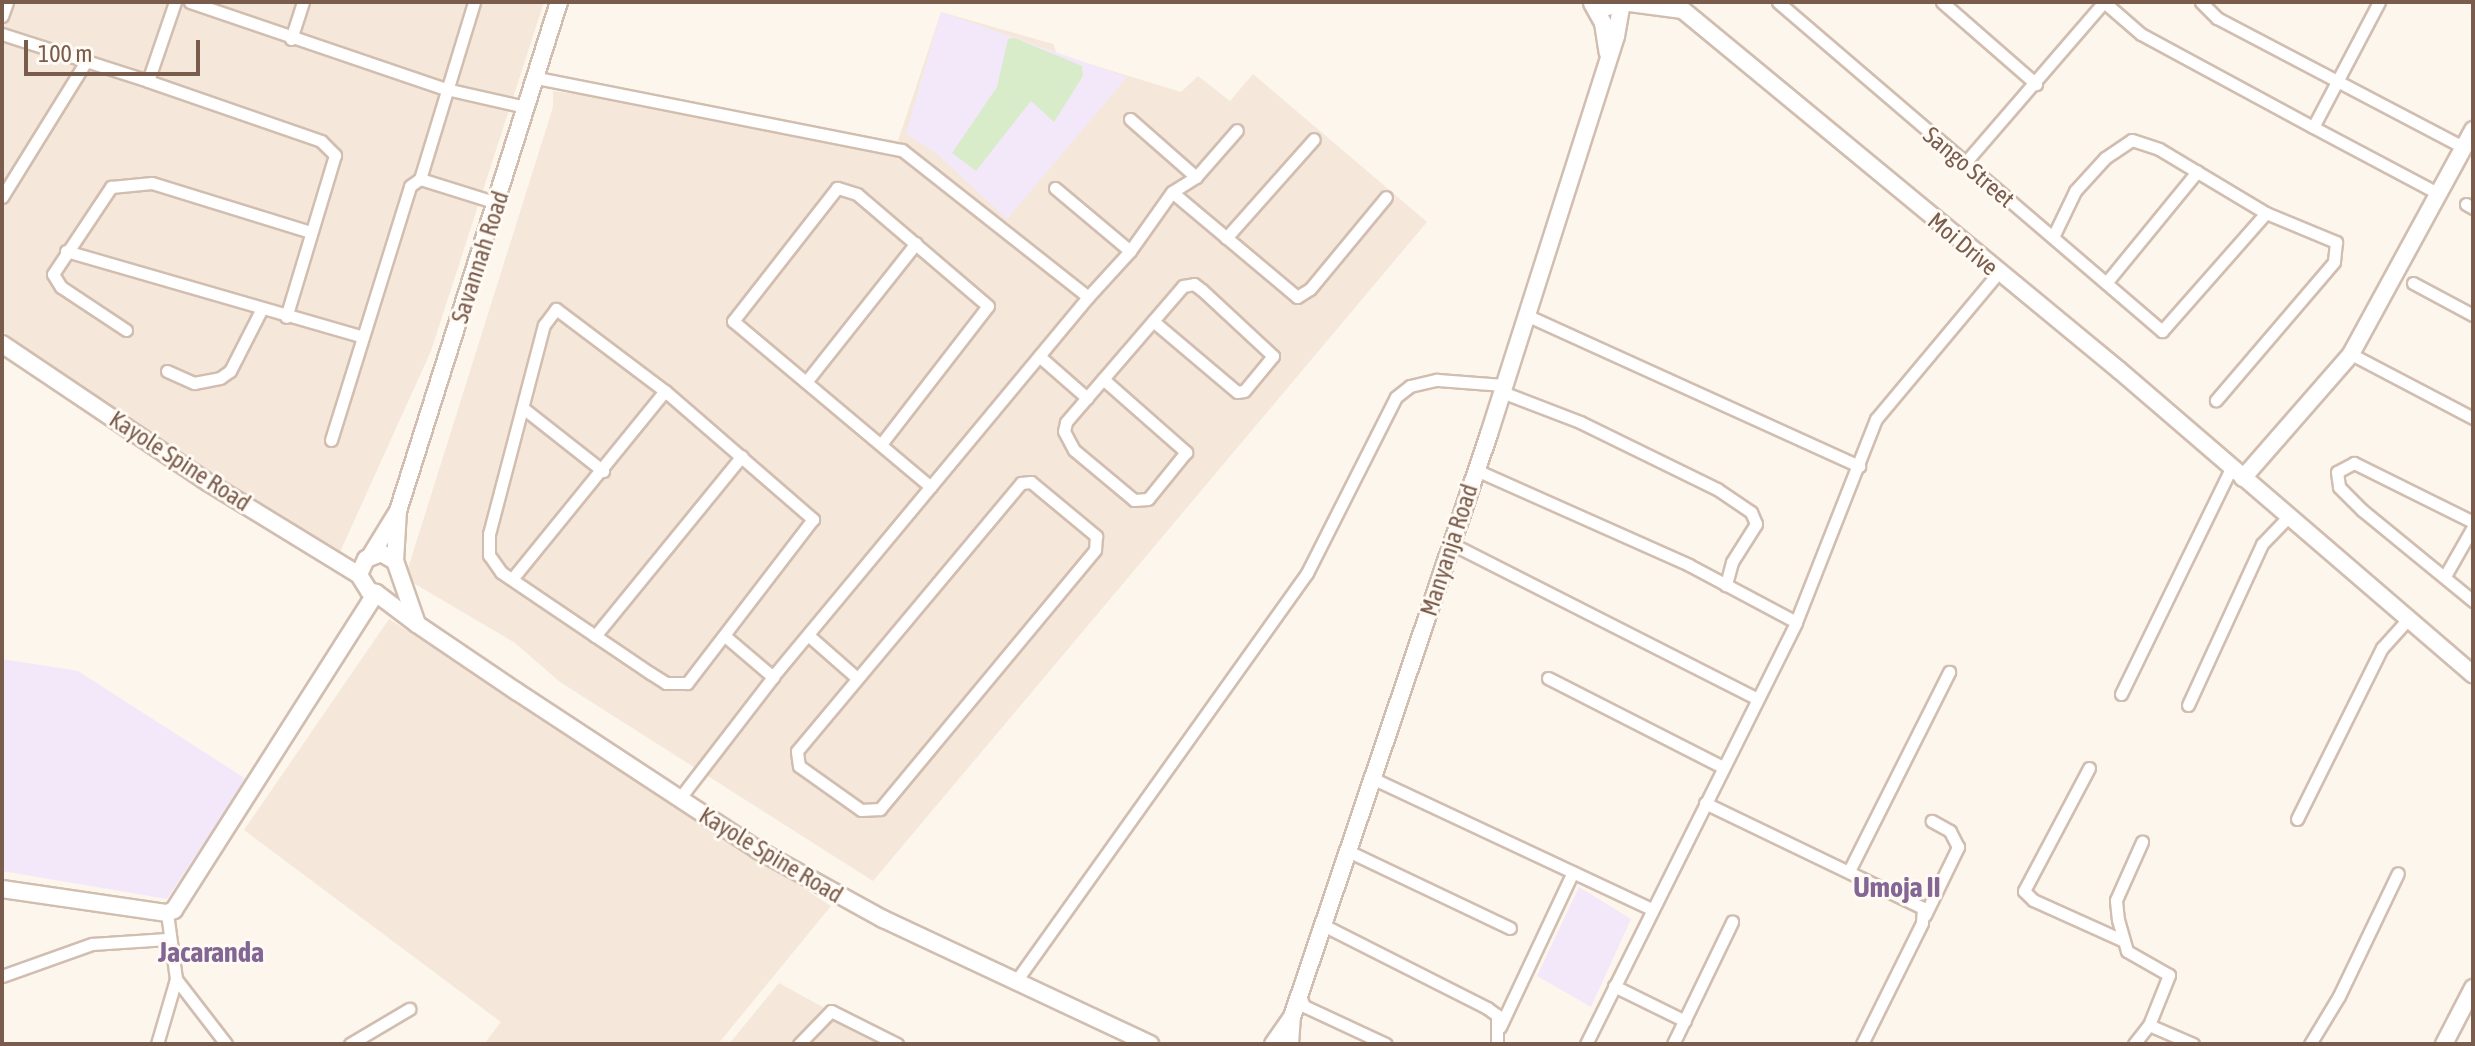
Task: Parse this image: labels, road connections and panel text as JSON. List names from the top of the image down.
{
  "streets": {
    "main road": [
      "Moi Drive",
      "Savannah Road",
      "Kayole Spine Road",
      "Manyanja Road"
    ],
    "street": ["Sango Street"]
  },
  "crossings": [
    ["Savannah Road", "Kayole Spine Road"]
  ],
  "districts": ["Umoja II", "Jacaranda"],
  "scale_bar": "100 m"
}
